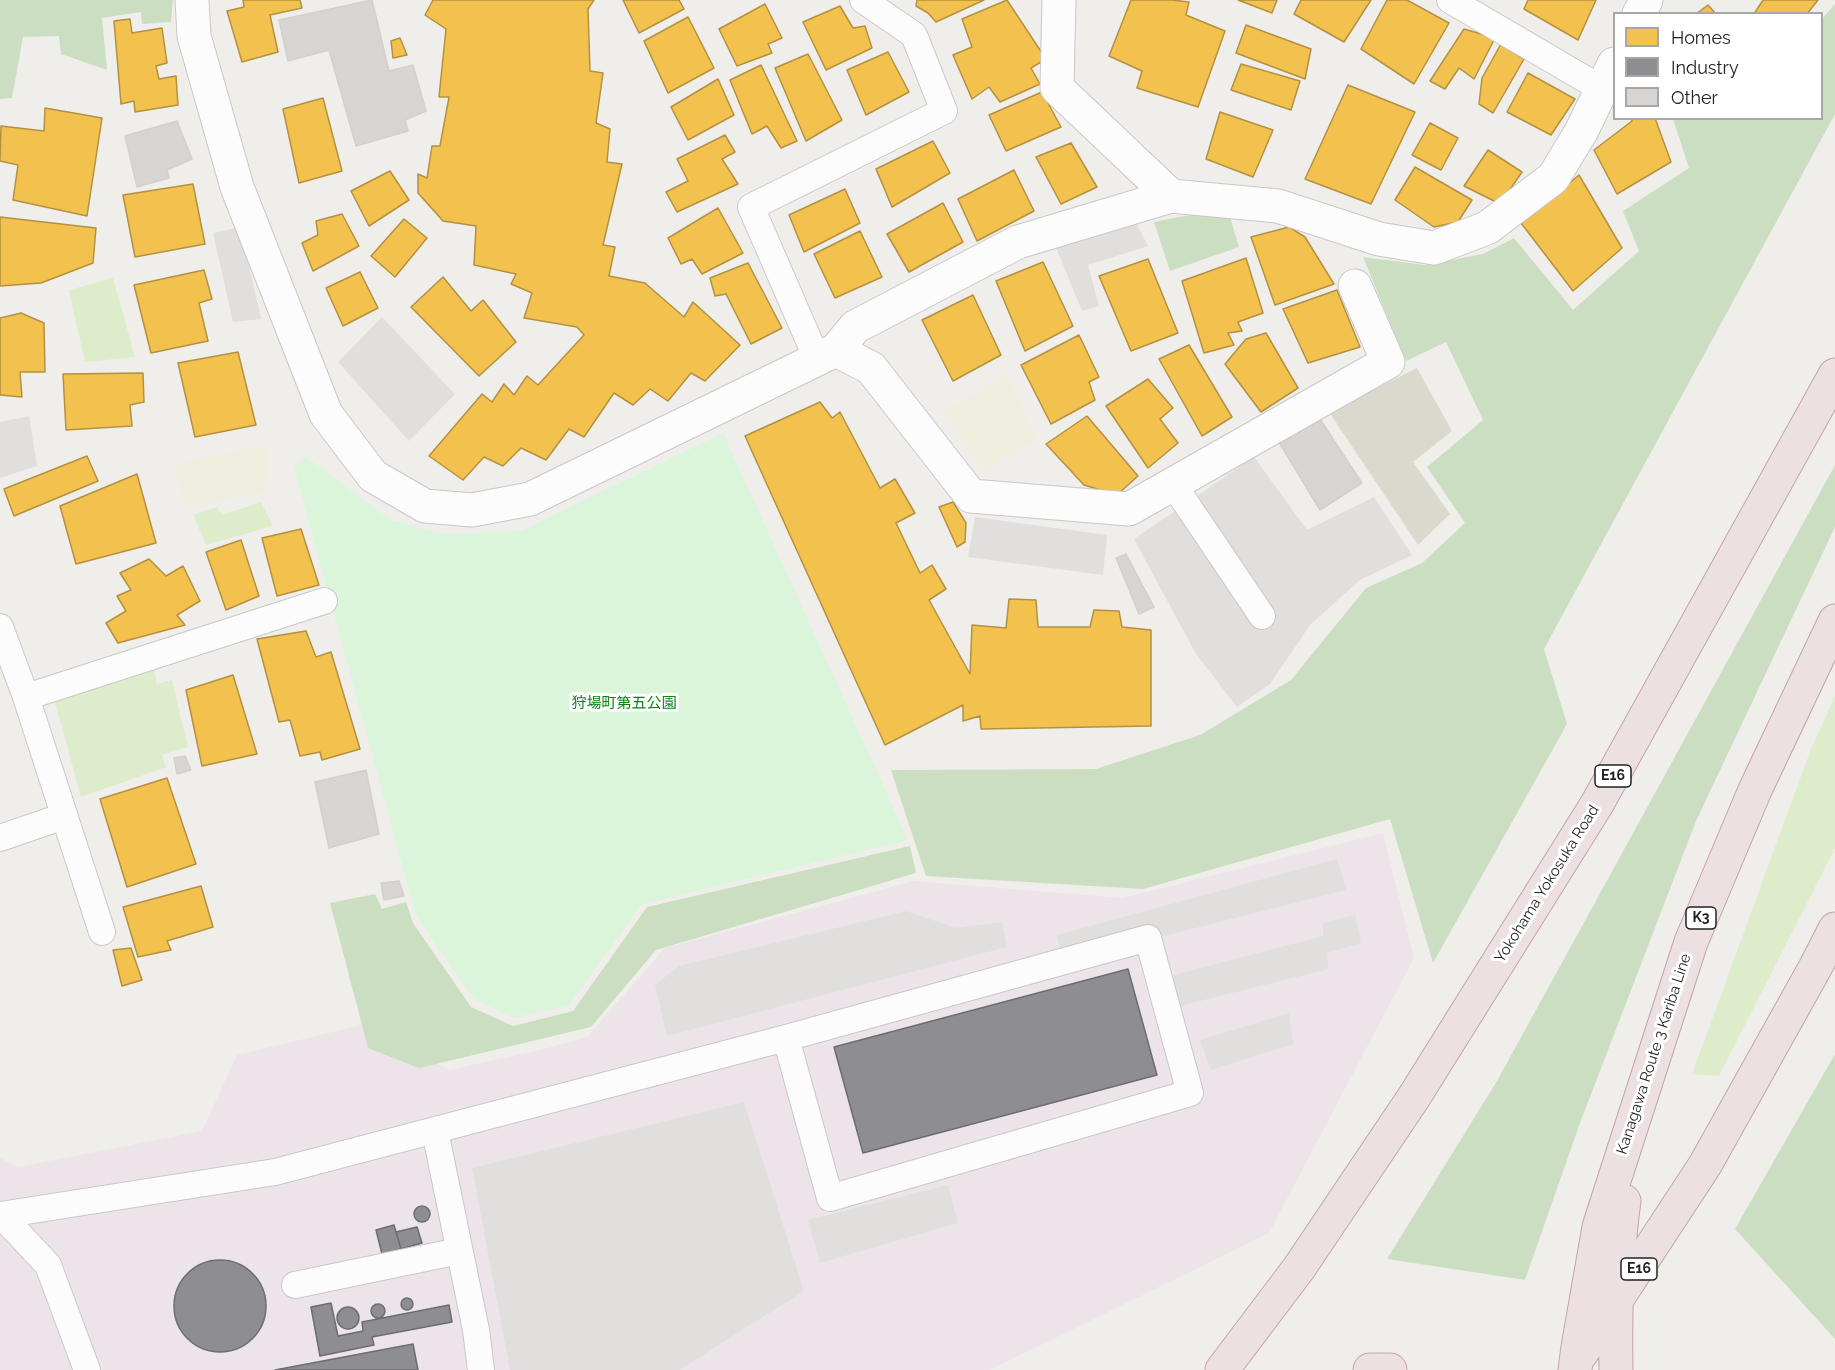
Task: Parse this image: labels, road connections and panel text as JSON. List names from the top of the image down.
{
  "streets": {
    "highway": [
      "E16",
      "Yokohama Yokosuka Road",
      "K3",
      "Kanagawa Route 3 Kariba Line"
    ]
  },
  "parks": ["狩場町第五公園"],
  "legend": ["Homes", "Industry", "Other"]
}
